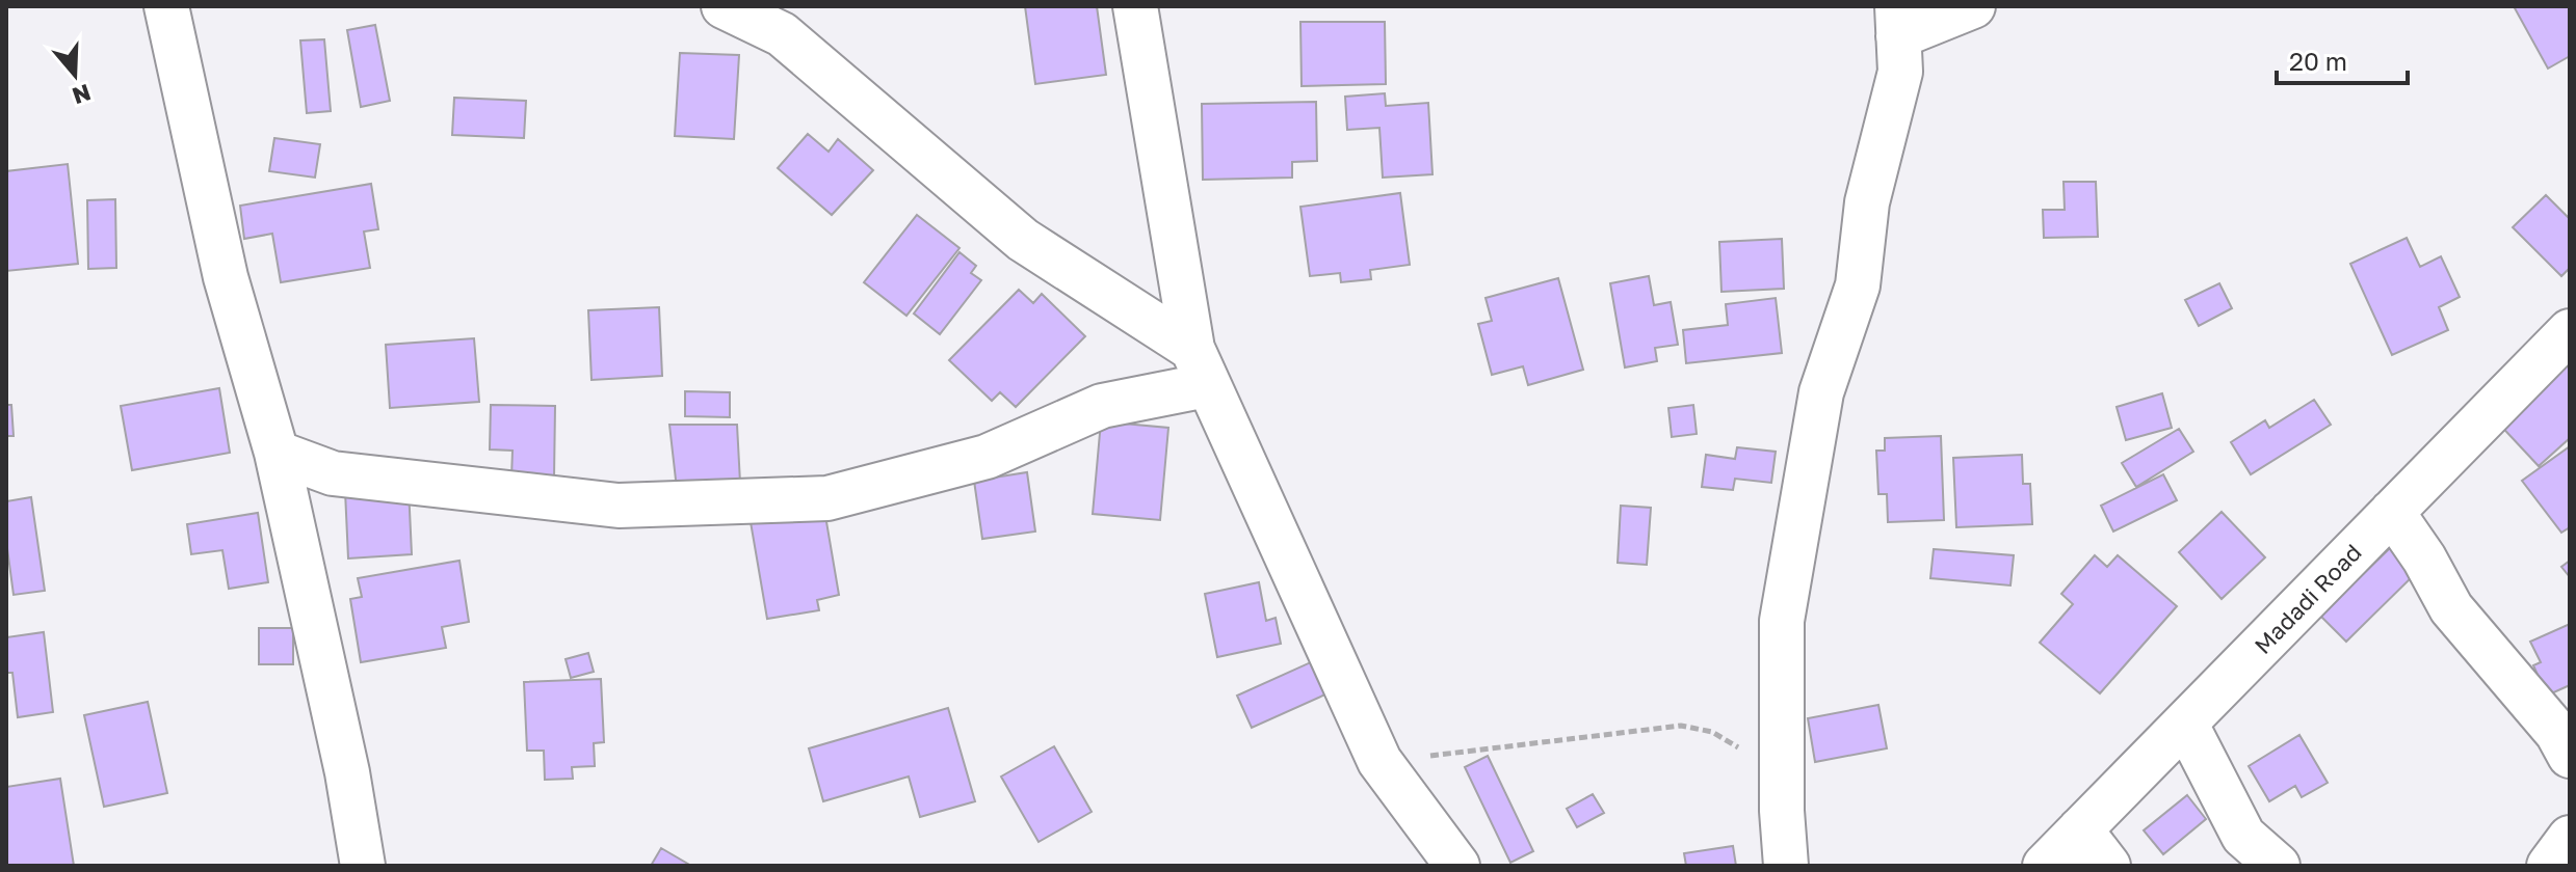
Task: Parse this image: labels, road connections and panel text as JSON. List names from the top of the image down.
{
  "streets": {
    "street": ["Madadi Road"]
  },
  "scale_bar": "20 m",
  "north": "bottom"
}
